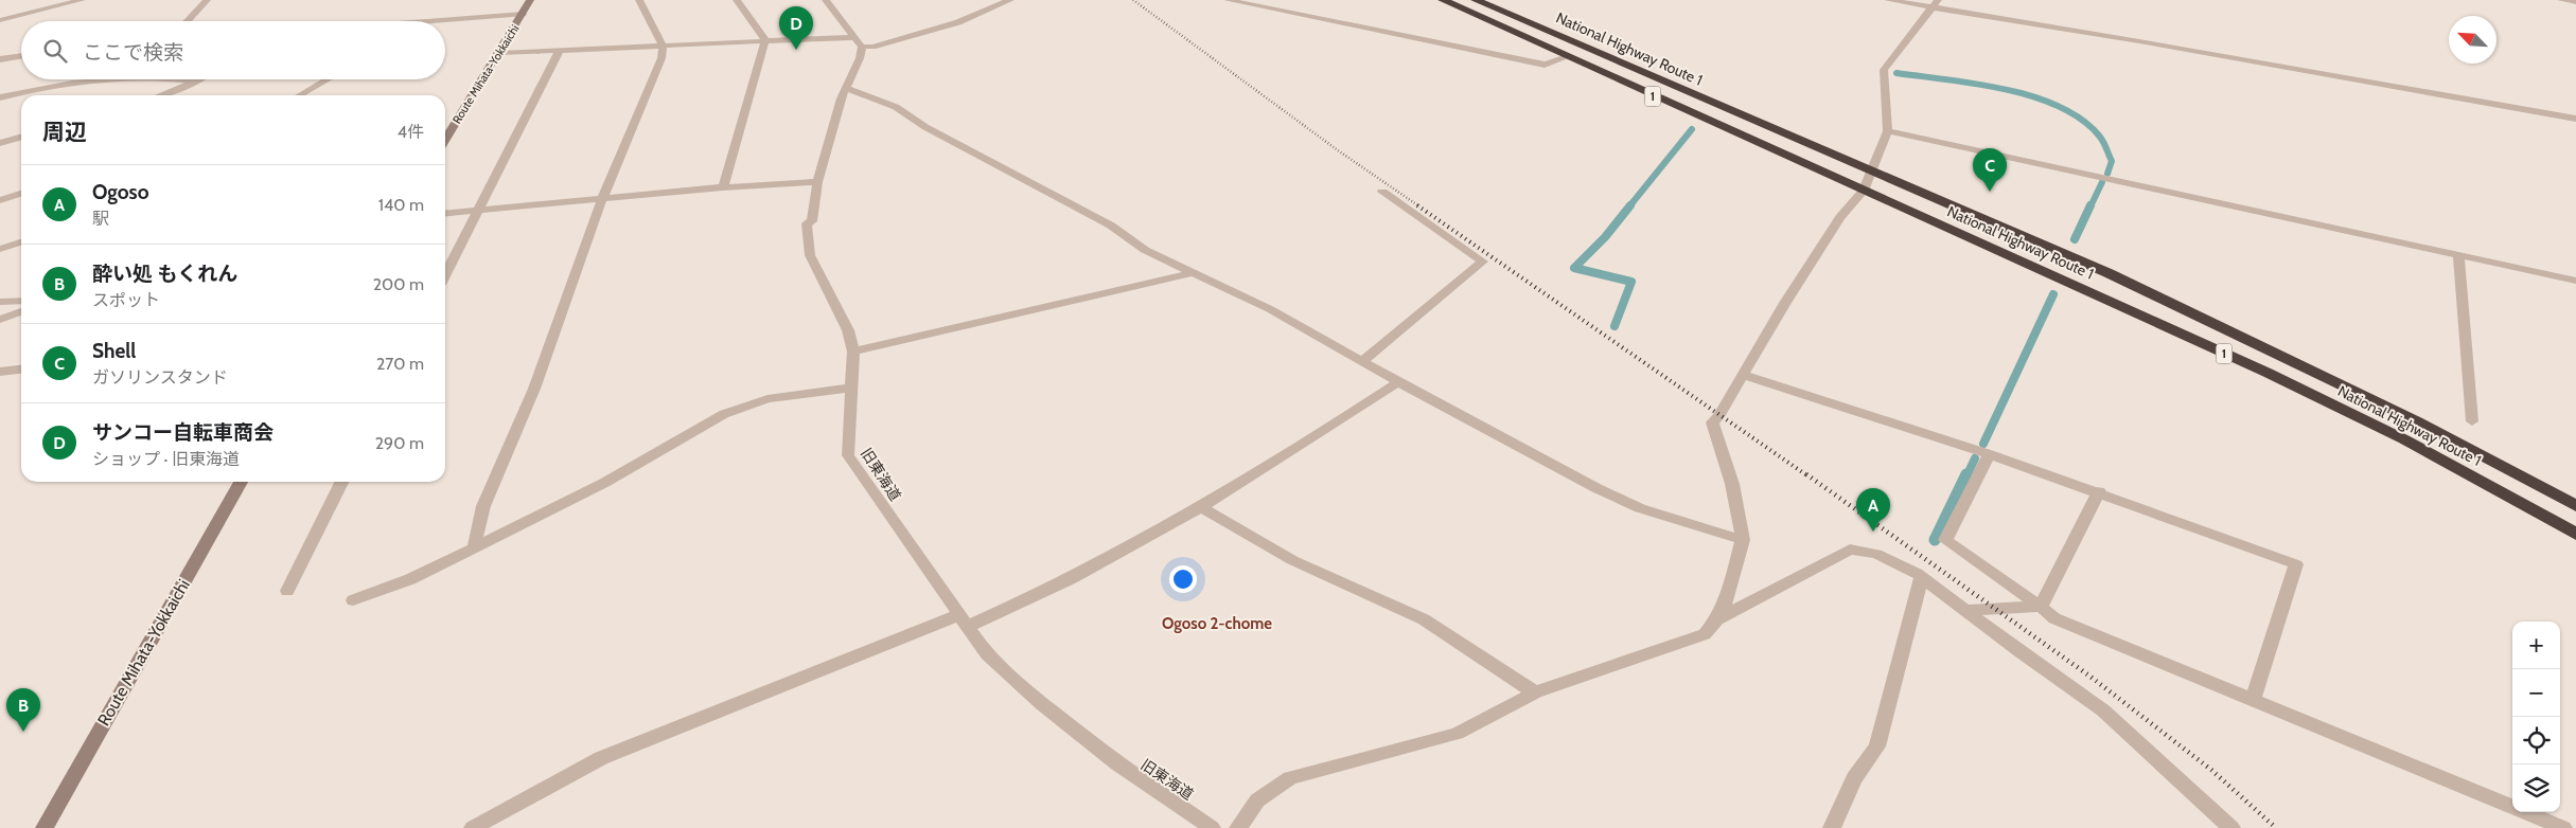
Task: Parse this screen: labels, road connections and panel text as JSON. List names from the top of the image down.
{
  "streets": {
    "highway": ["National Highway Route 1", "1"],
    "main road": ["Route Mihata-Yokkaichi"],
    "street": ["旧東海道"]
  },
  "districts": ["Ogoso 2-chome"],
  "north": "top left",
  "page": {
    "pins": [
      "D",
      "C",
      "A",
      "B"
    ],
    "search": "ここで検索",
    "heading": ["周辺", "4件"],
    "list": [
      {
        "mark": "A",
        "name": "Ogoso",
        "note": "駅",
        "value": "140 m"
      },
      {
        "mark": "B",
        "name": "酔い処 もくれん",
        "note": "スポット",
        "value": "200 m"
      },
      {
        "mark": "C",
        "name": "Shell",
        "note": "ガソリンスタンド",
        "value": "270 m"
      },
      {
        "mark": "D",
        "name": "サンコー自転車商会",
        "note": "ショップ · 旧東海道",
        "value": "290 m"
      }
    ],
    "map_buttons": ["+", "−"]
  }
}
